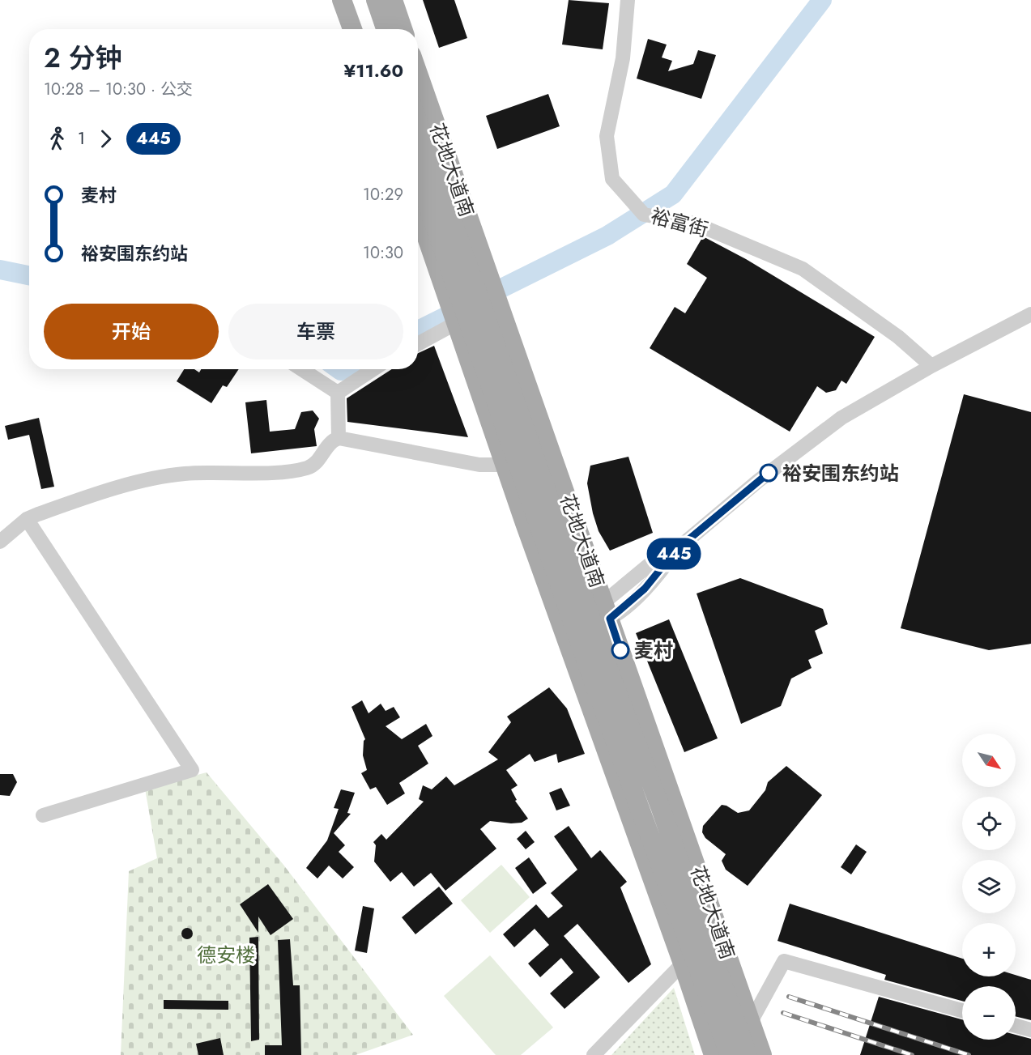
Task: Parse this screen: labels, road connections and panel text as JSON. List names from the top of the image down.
{
  "streets": {
    "main road": ["花地大道南"],
    "street": ["裕富街"]
  },
  "parks": ["德安楼"],
  "places": ["裕安围东约站", "麦村"],
  "lines": ["bus line 445"],
  "north": "bottom right",
  "page": {
    "on_map": "445",
    "heading": ["2 分钟", "10:28 – 10:30 · 公交", "¥11.60"],
    "legs": ["1", "445"],
    "list": [
      {
        "name": "麦村",
        "value": "10:29"
      },
      {
        "name": "裕安围东约站",
        "value": "10:30"
      }
    ],
    "buttons": ["开始", "车票"],
    "map_buttons": ["+", "−"]
  }
}
